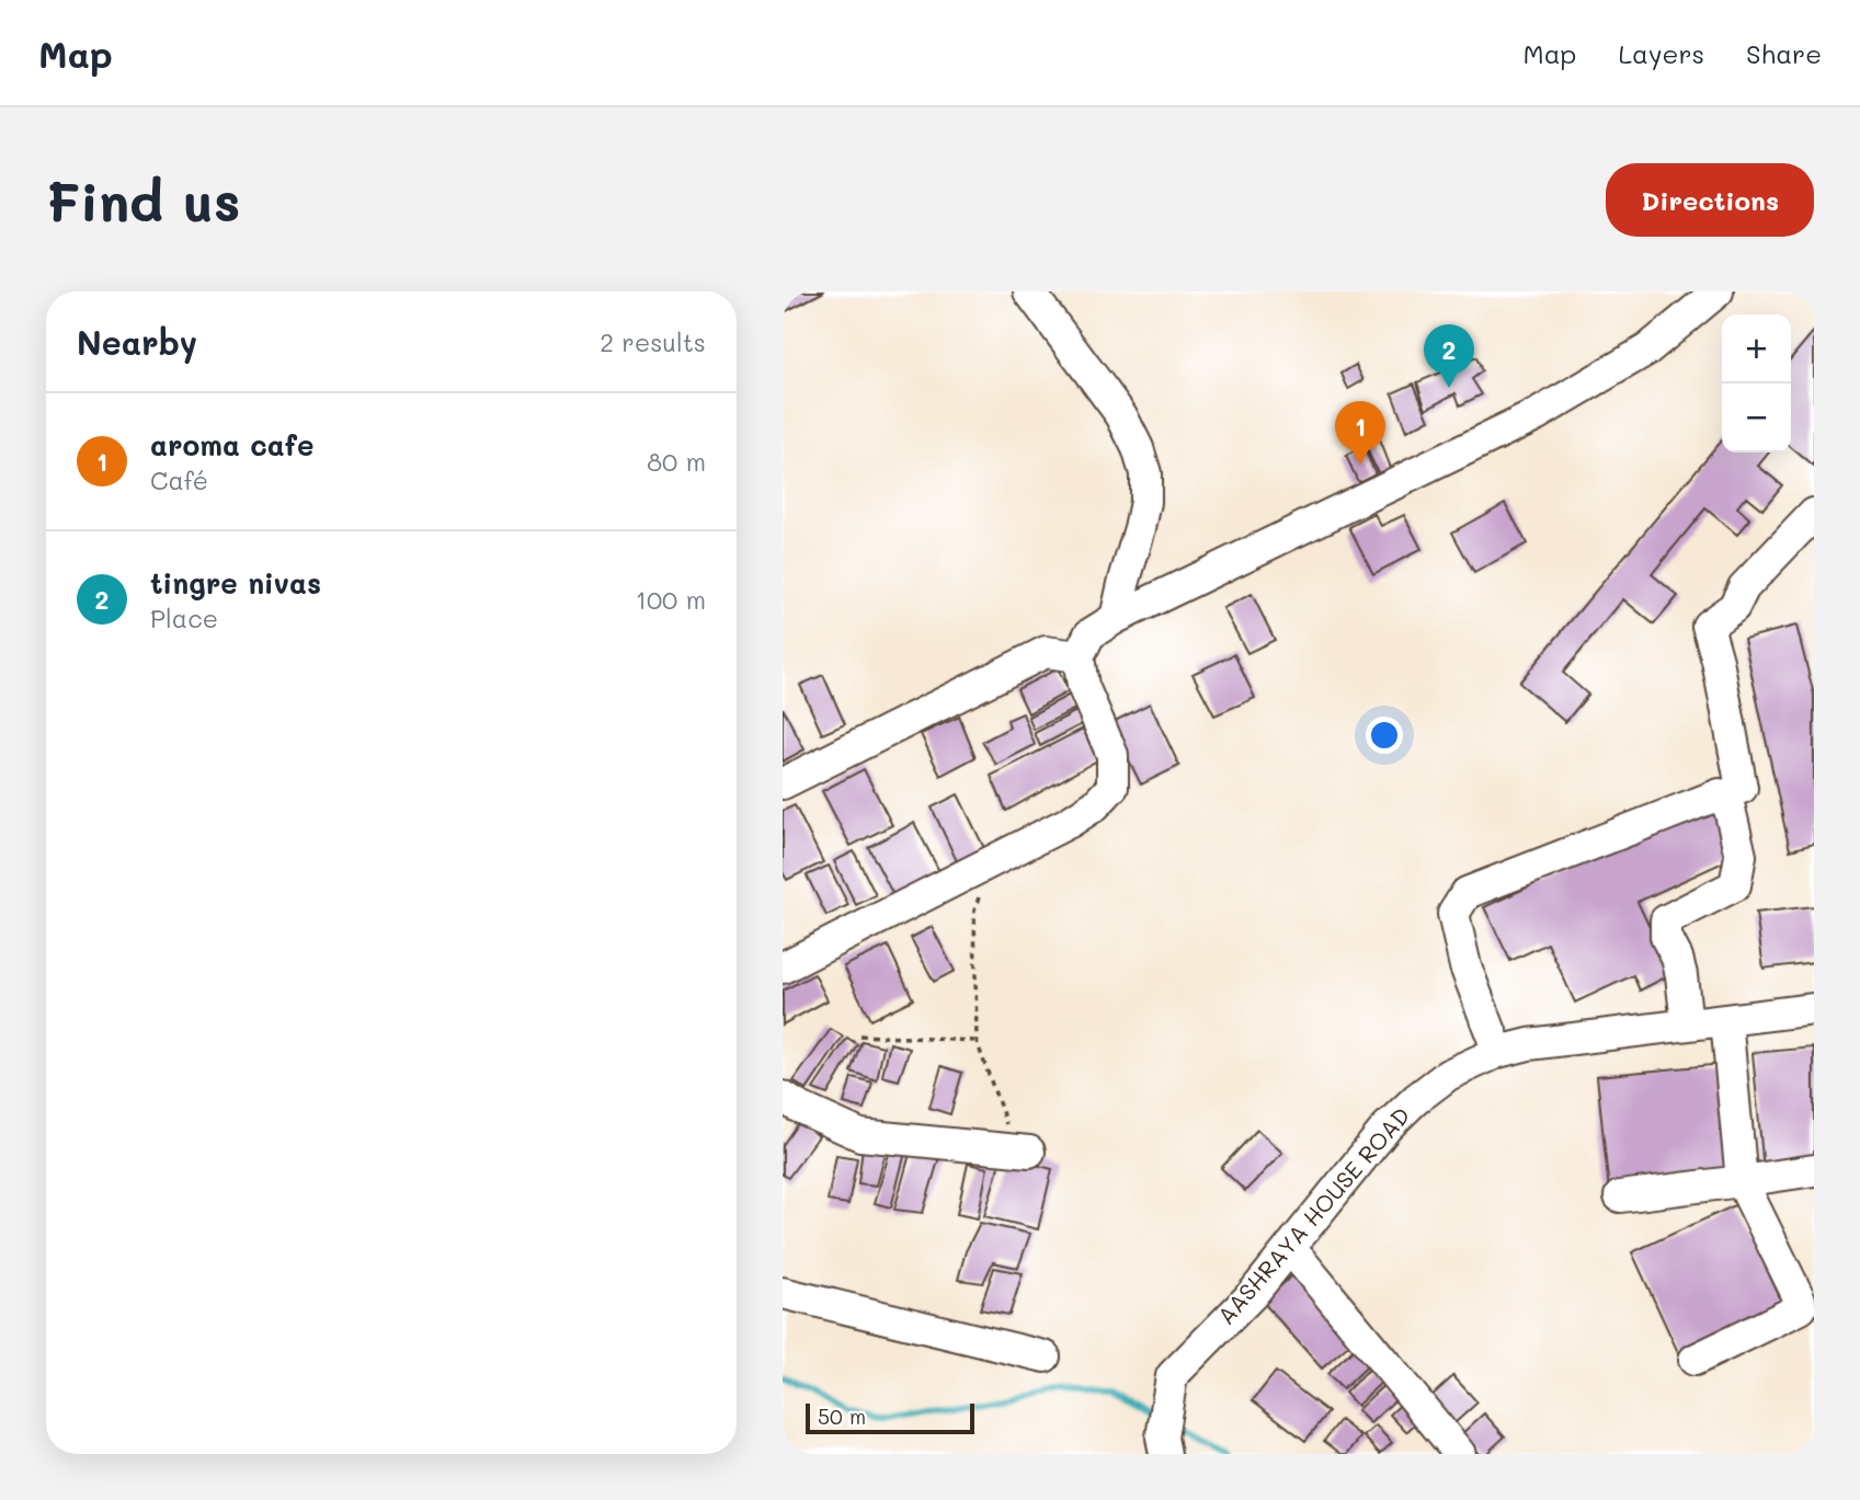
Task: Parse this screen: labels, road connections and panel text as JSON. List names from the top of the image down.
{
  "streets": {
    "street": ["AASHRAYA HOUSE ROAD"]
  },
  "scale_bar": "50 m",
  "page": {
    "header": "Map",
    "nav": ["Map", "Layers", "Share"],
    "buttons": "Directions",
    "title": "Find us",
    "heading": ["Nearby", "2 results"],
    "map_buttons": ["+", "−"],
    "pins": ["2", "1"],
    "list": [
      {
        "mark": "1",
        "name": "aroma cafe",
        "note": "Café",
        "value": "80 m"
      },
      {
        "mark": "2",
        "name": "tingre nivas",
        "note": "Place",
        "value": "100 m"
      }
    ],
    "scale": "50 m"
  }
}
